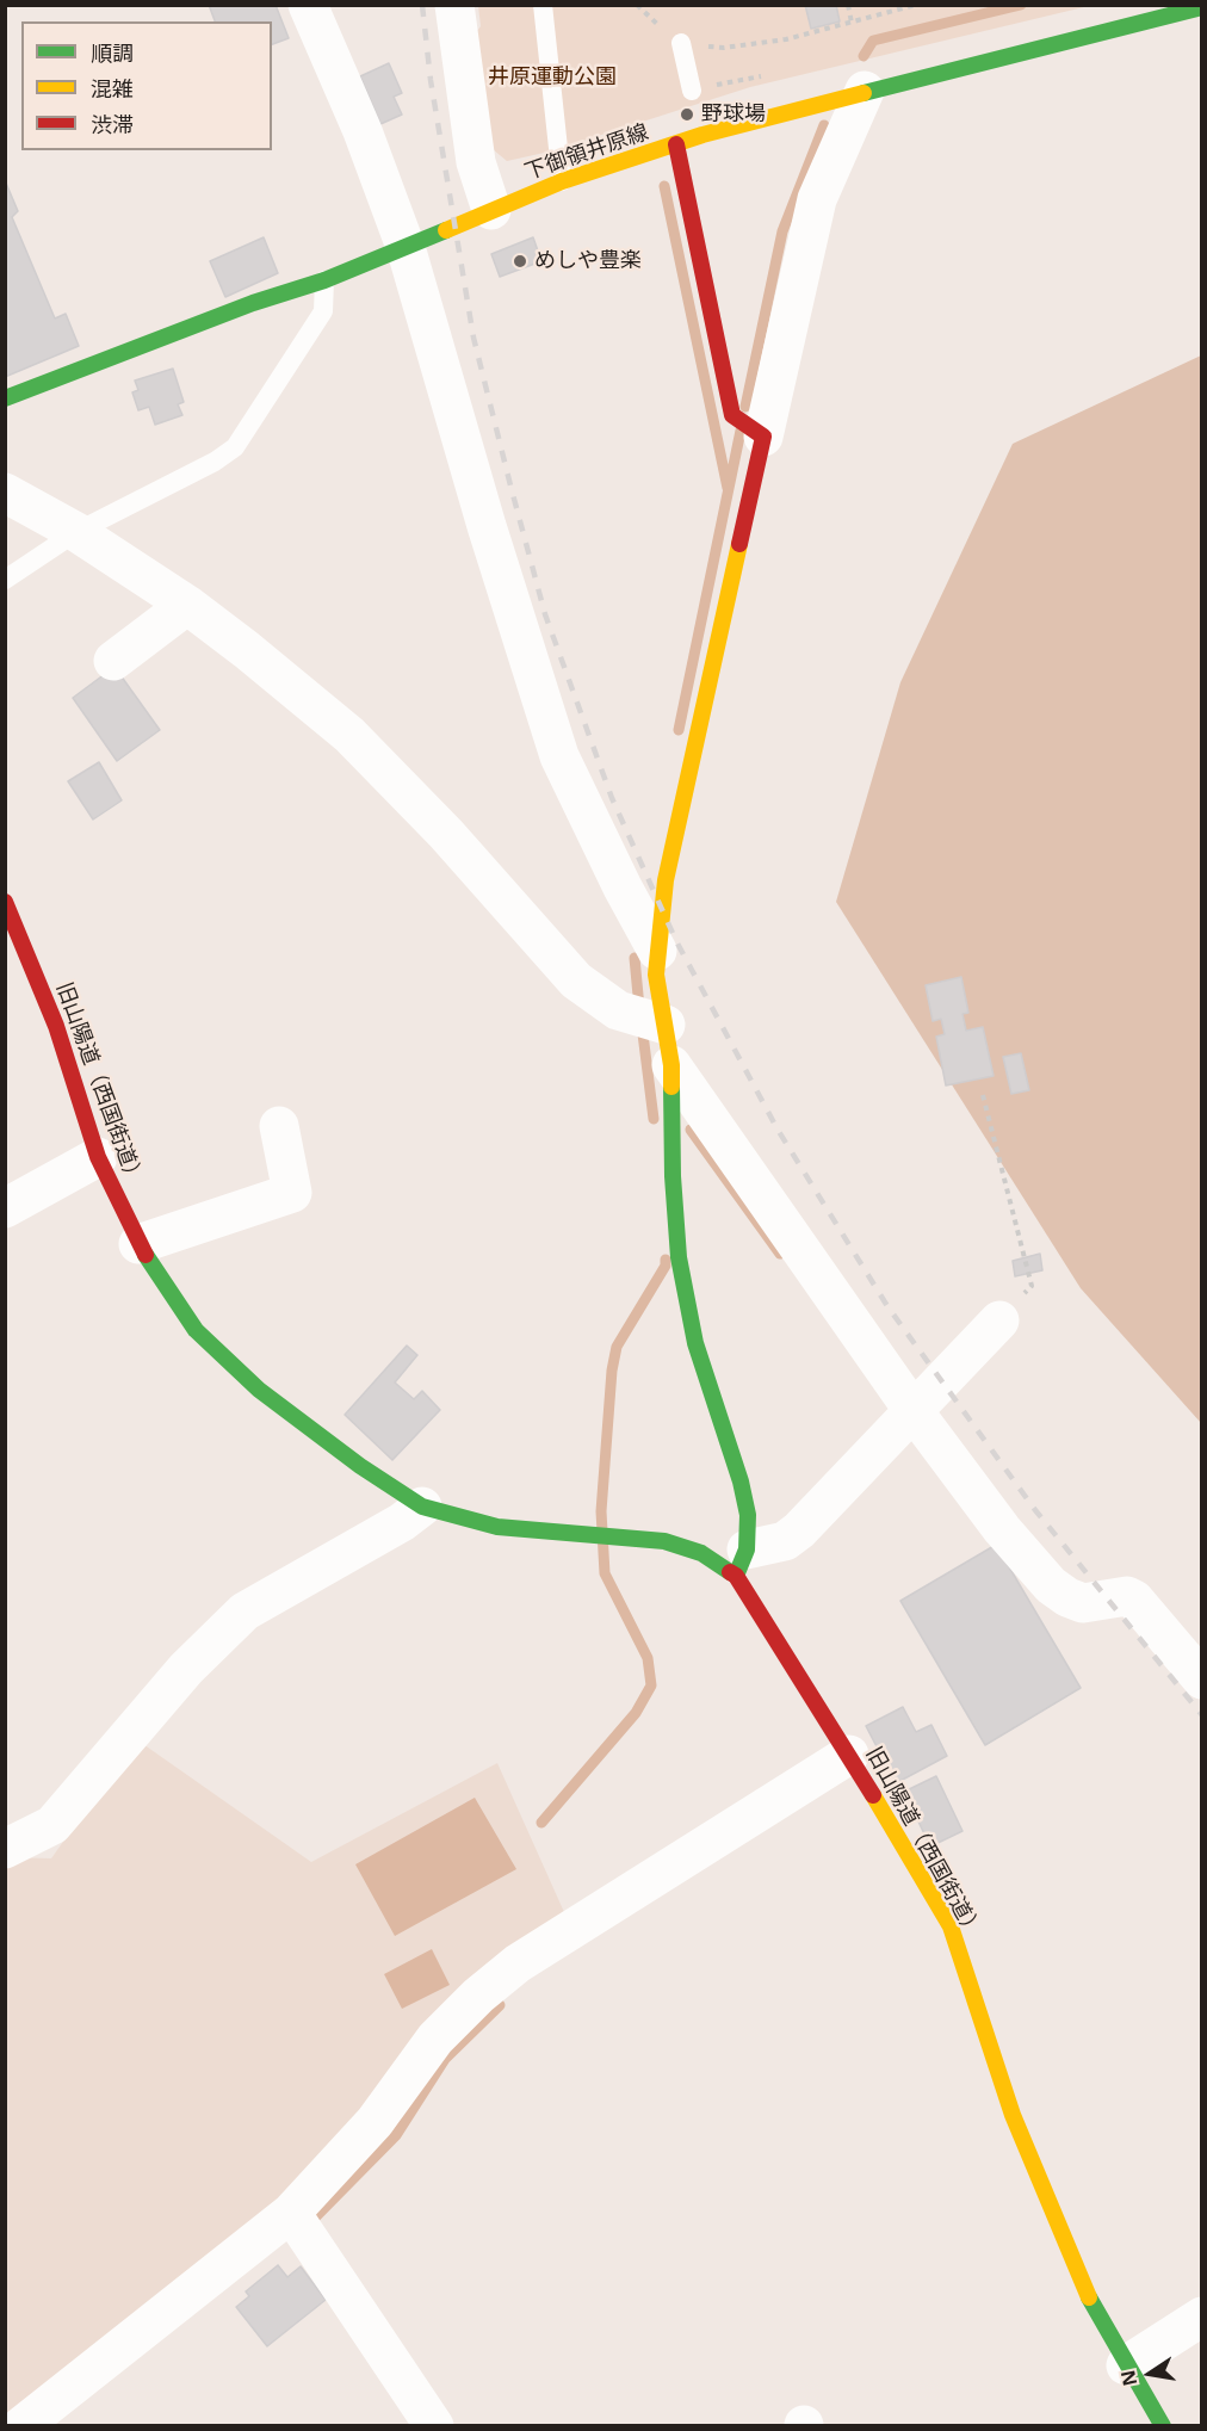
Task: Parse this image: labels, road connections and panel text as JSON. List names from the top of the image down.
{
  "streets": {
    "street": ["下御領井原線", "旧山陽道（西国街道）"]
  },
  "parks": ["井原運動公園"],
  "places": ["野球場", "めしや豊楽"],
  "legend": ["順調", "混雑", "渋滞"],
  "north": "left"
}
